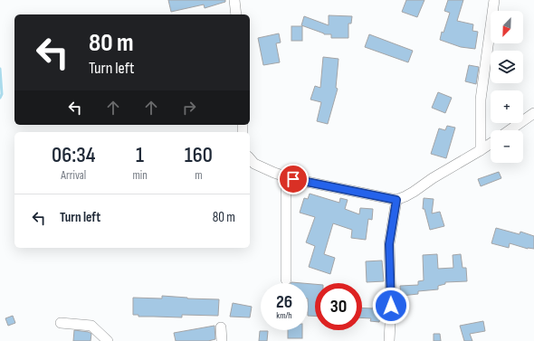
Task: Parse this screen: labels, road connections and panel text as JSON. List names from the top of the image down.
{
  "north": "bottom left",
  "page": {
    "map_buttons": ["+", "−"],
    "turn": ["80 m", "Turn left"],
    "eta": [
      "06:34",
      "Arrival",
      "1",
      "min",
      "160",
      "m"
    ],
    "list": [
      {
        "name": "Turn left",
        "value": "80 m"
      }
    ],
    "speed": "26 km/h",
    "limit": "30"
  }
}
